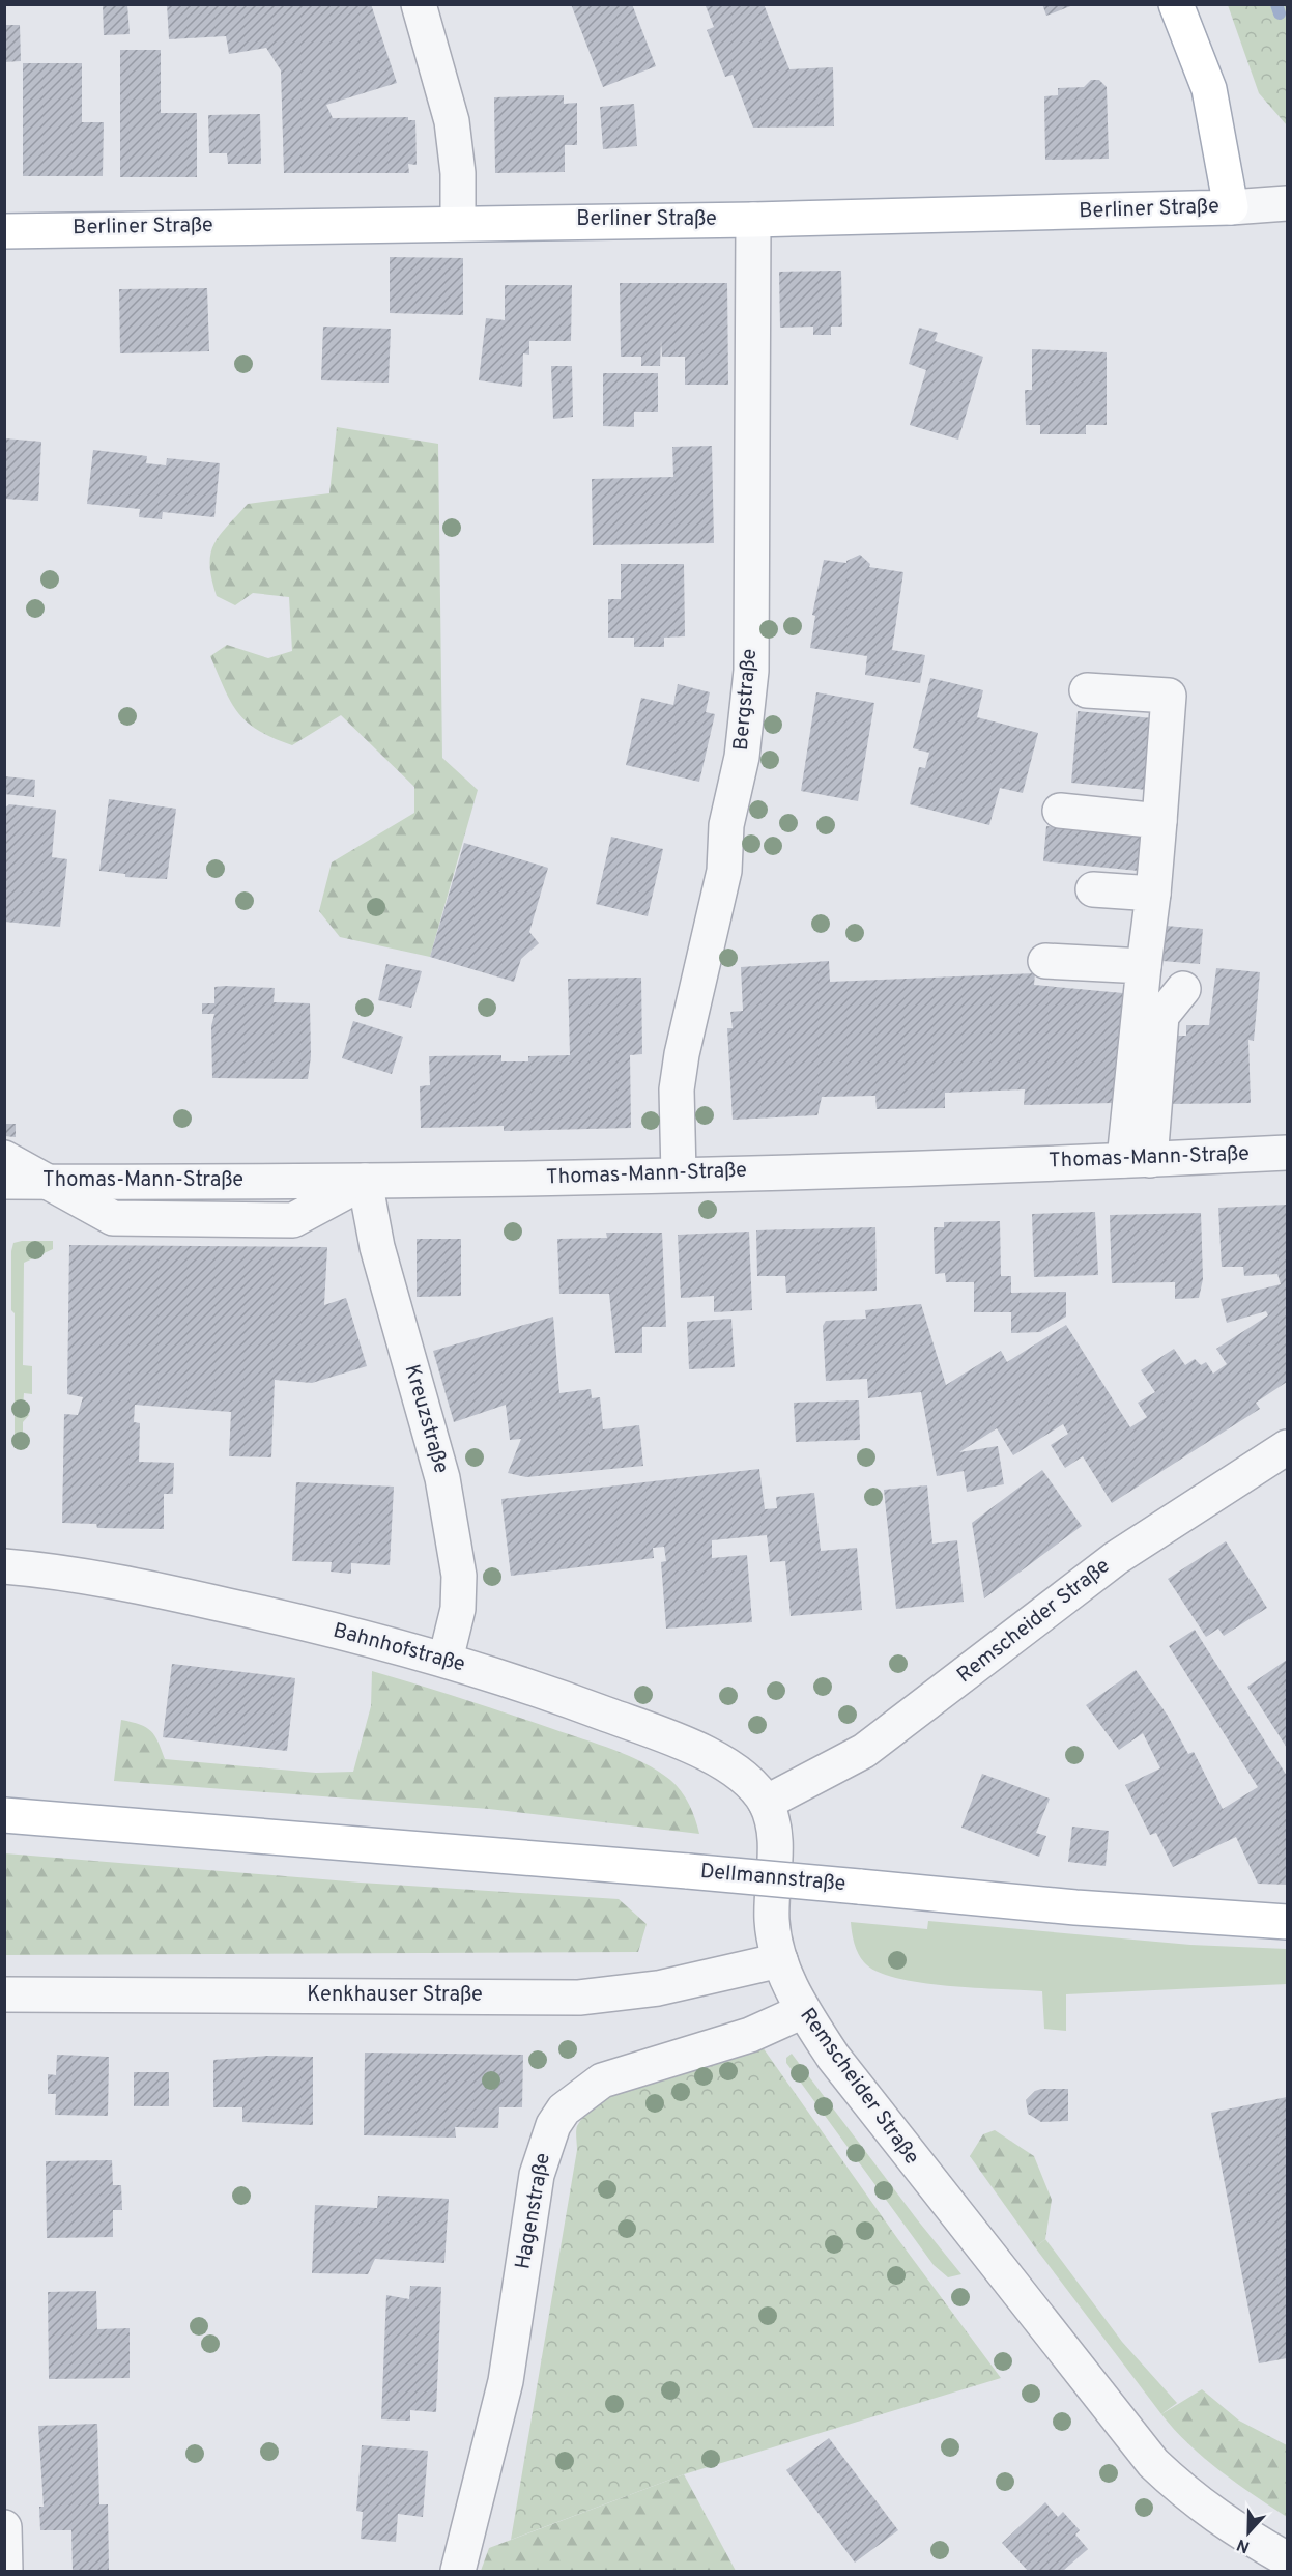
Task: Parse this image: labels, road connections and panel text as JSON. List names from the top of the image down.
{
  "streets": {
    "main road": ["Berliner Straße", "Dellmannstraße"],
    "street": [
      "Bergstraße",
      "Thomas-Mann-Straße",
      "Kreuzstraße",
      "Remscheider Straße",
      "Bahnhofstraße",
      "Kenkhauser Straße",
      "Hagenstraße"
    ]
  },
  "crossings": [
    ["Berliner Straße", "Bergstraße"],
    ["Bergstraße", "Thomas-Mann-Straße"],
    ["Thomas-Mann-Straße", "Kreuzstraße"],
    ["Kreuzstraße", "Bahnhofstraße"],
    ["Remscheider Straße", "Bahnhofstraße"],
    ["Remscheider Straße", "Kenkhauser Straße"],
    ["Remscheider Straße", "Hagenstraße"]
  ],
  "north": "bottom"
}
